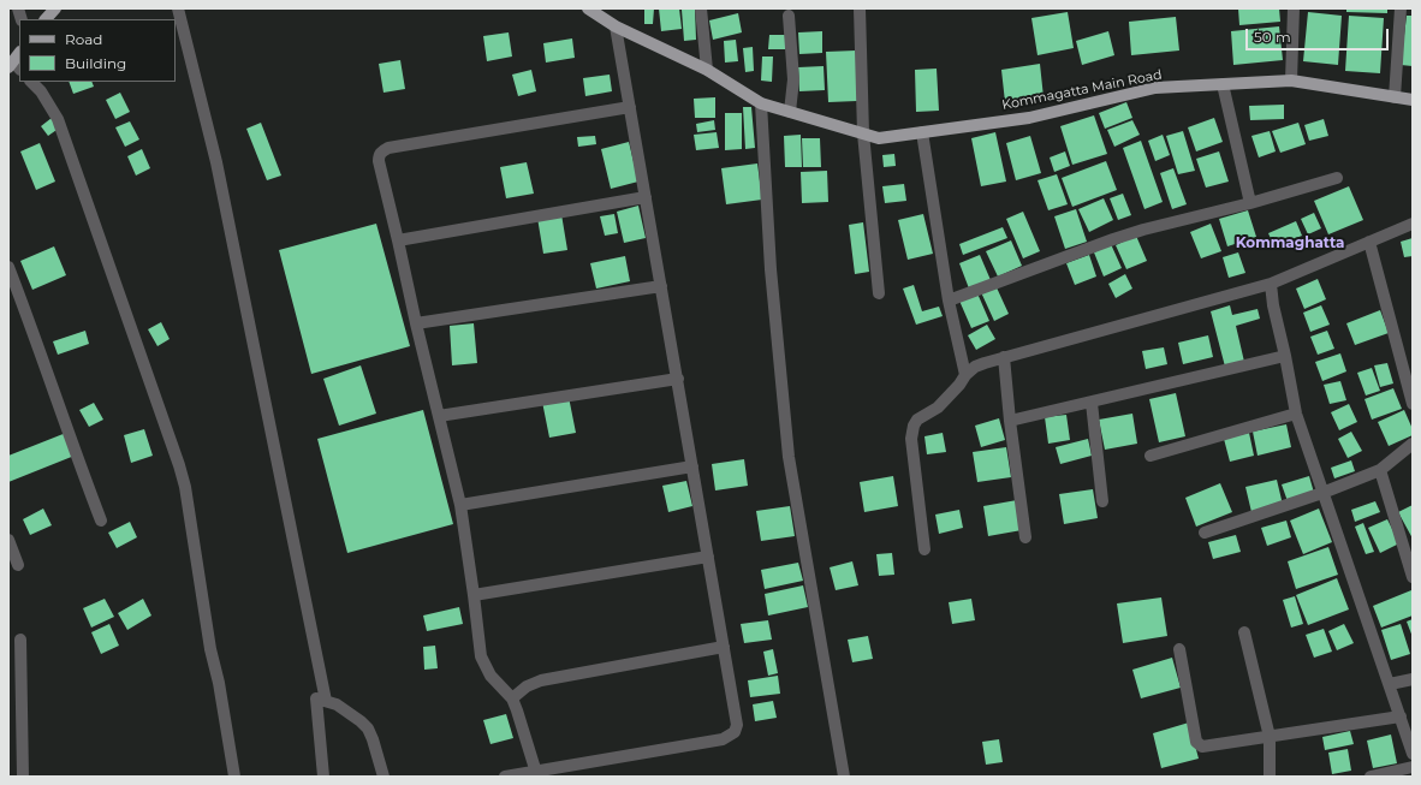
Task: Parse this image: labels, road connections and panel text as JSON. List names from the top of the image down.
{
  "streets": {
    "main road": ["Kommagatta Main Road"]
  },
  "districts": ["Kommaghatta"],
  "legend": ["Road", "Building"],
  "scale_bar": "50 m"
}
